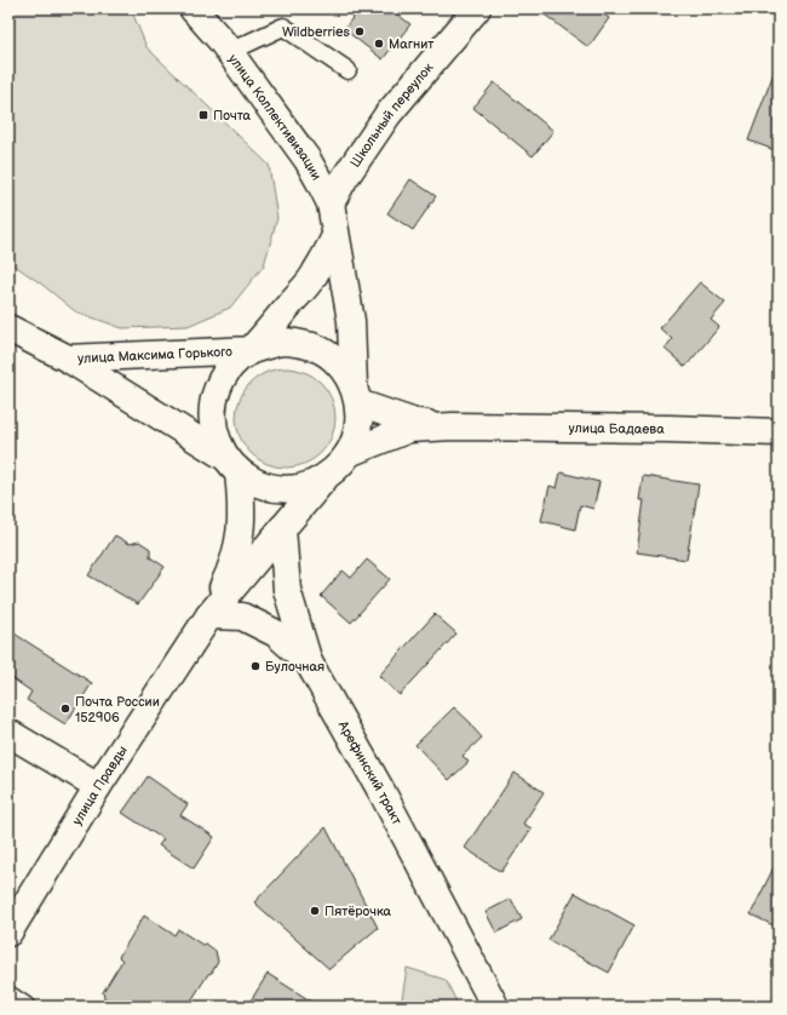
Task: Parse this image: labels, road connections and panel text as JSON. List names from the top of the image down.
{
  "streets": {
    "street": [
      "Школьный переулок",
      "улица Коллективизации",
      "улица Максима Горького",
      "улица Бадаева",
      "Арефинский тракт",
      "улица Правды"
    ]
  },
  "crossings": [
    ["Школьный переулок", "улица Коллективизации"],
    ["улица Коллективизации", "улица Максима Горького"],
    ["улица Коллективизации", "улица Бадаева"],
    ["улица Коллективизации", "улица Правды"],
    ["улица Максима Горького", "улица Бадаева"],
    ["улица Максима Горького", "улица Правды"],
    ["улица Бадаева", "улица Правды"],
    ["Арефинский тракт", "улица Правды"]
  ],
  "places": {
    "other": [
      "Wildberries",
      "Магнит",
      "Булочная",
      "Почта России 152906",
      "Пятёрочка"
    ],
    "transit": ["Почта"]
  }
}
